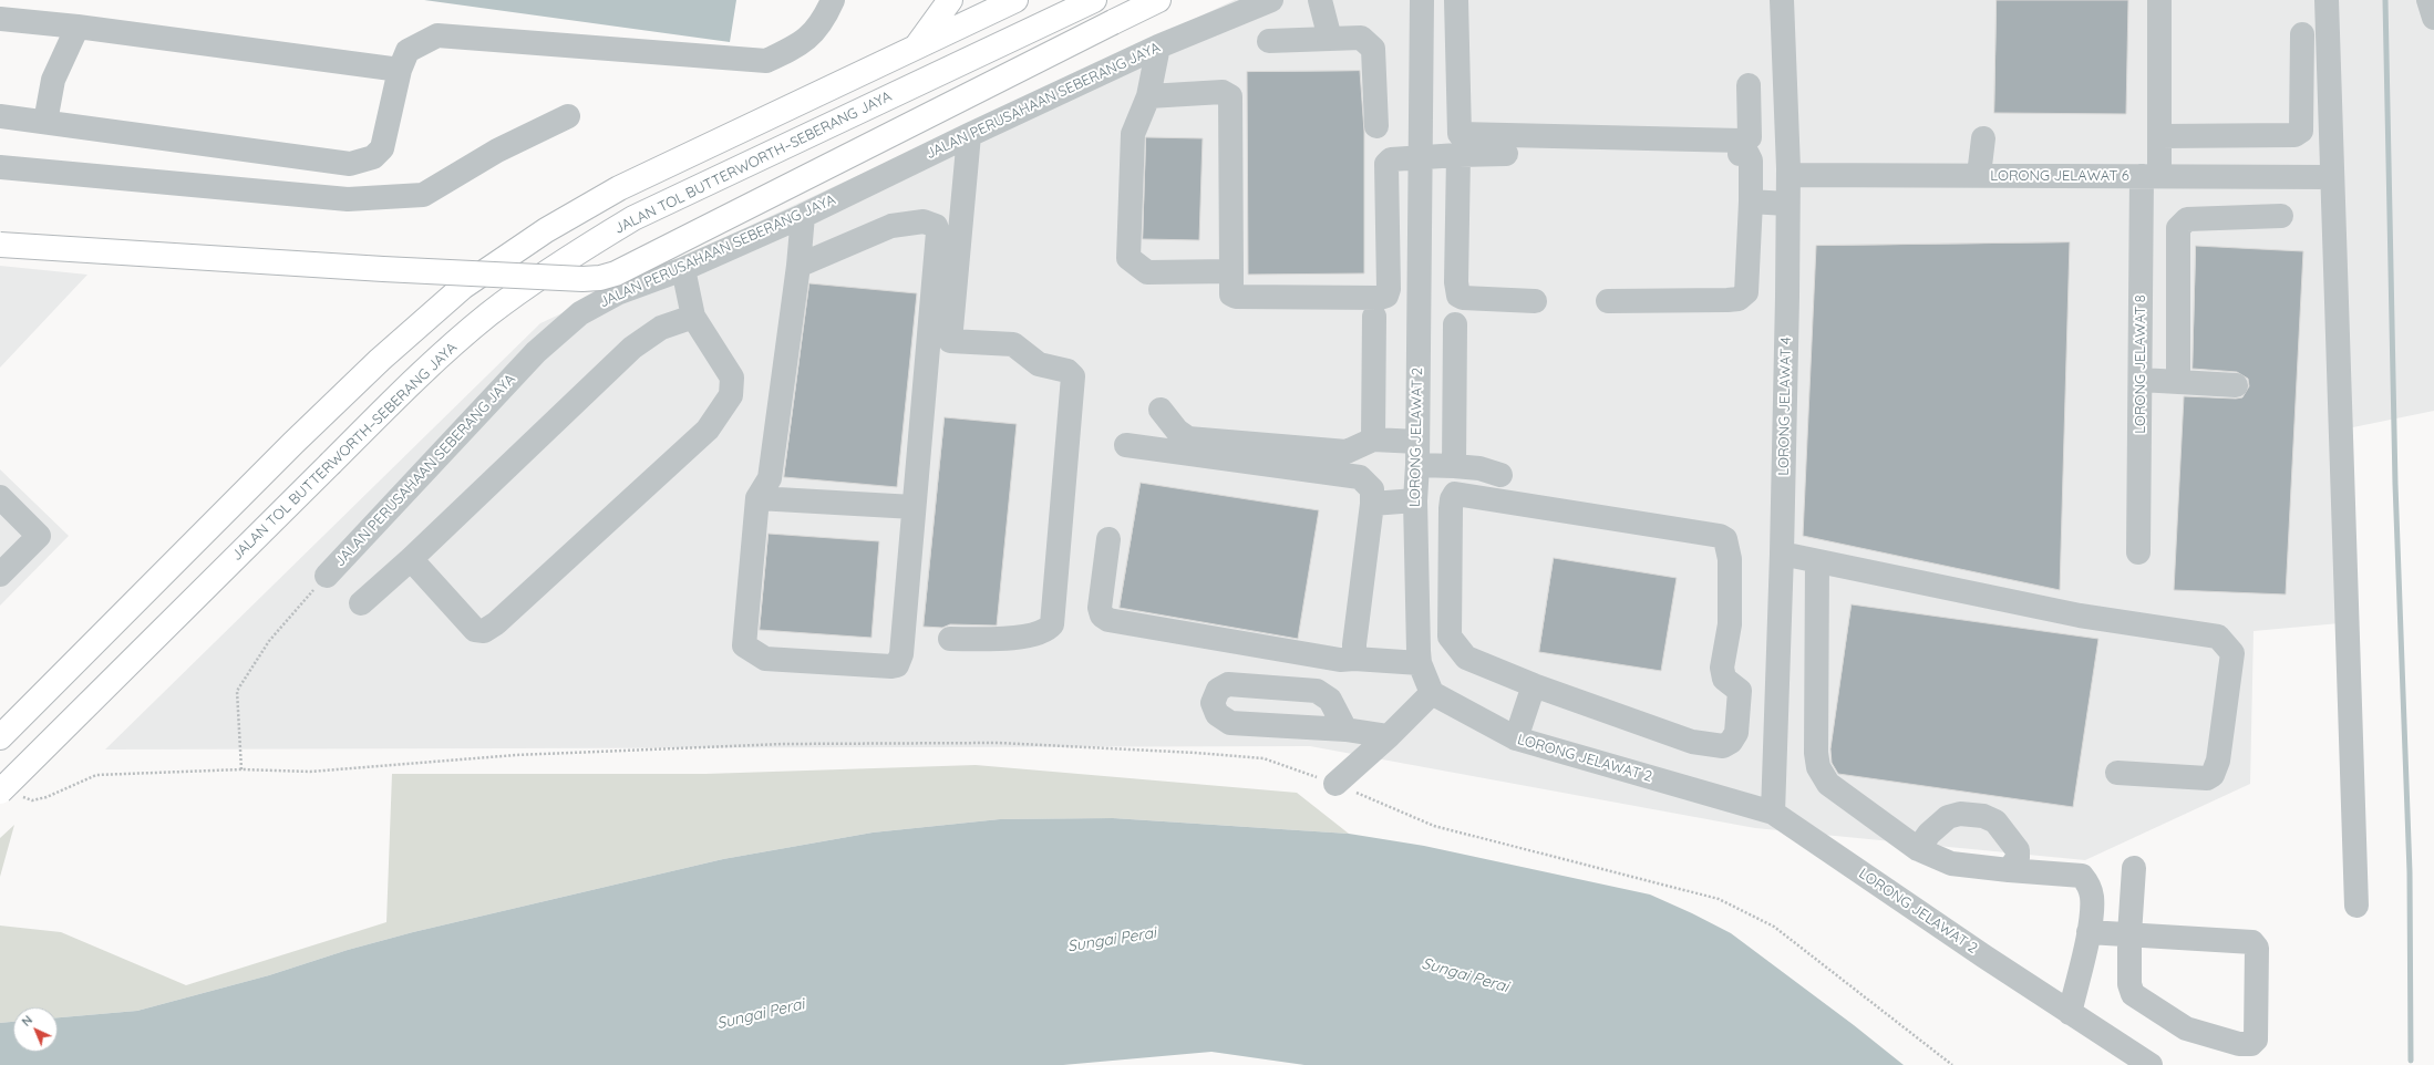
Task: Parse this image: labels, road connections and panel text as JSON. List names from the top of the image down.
{
  "streets": {
    "highway": ["JALAN TOL BUTTERWORTH–SEBERANG JAYA"],
    "street": [
      "JALAN PERUSAHAAN SEBERANG JAYA",
      "LORONG JELAWAT 6",
      "LORONG JELAWAT 8",
      "LORONG JELAWAT 4",
      "LORONG JELAWAT 2"
    ]
  },
  "crossings": [
    ["LORONG JELAWAT 6", "LORONG JELAWAT 8"],
    ["LORONG JELAWAT 6", "LORONG JELAWAT 4"],
    ["LORONG JELAWAT 4", "LORONG JELAWAT 2"]
  ],
  "water": ["Sungai Perai"],
  "north": "top left"
}
